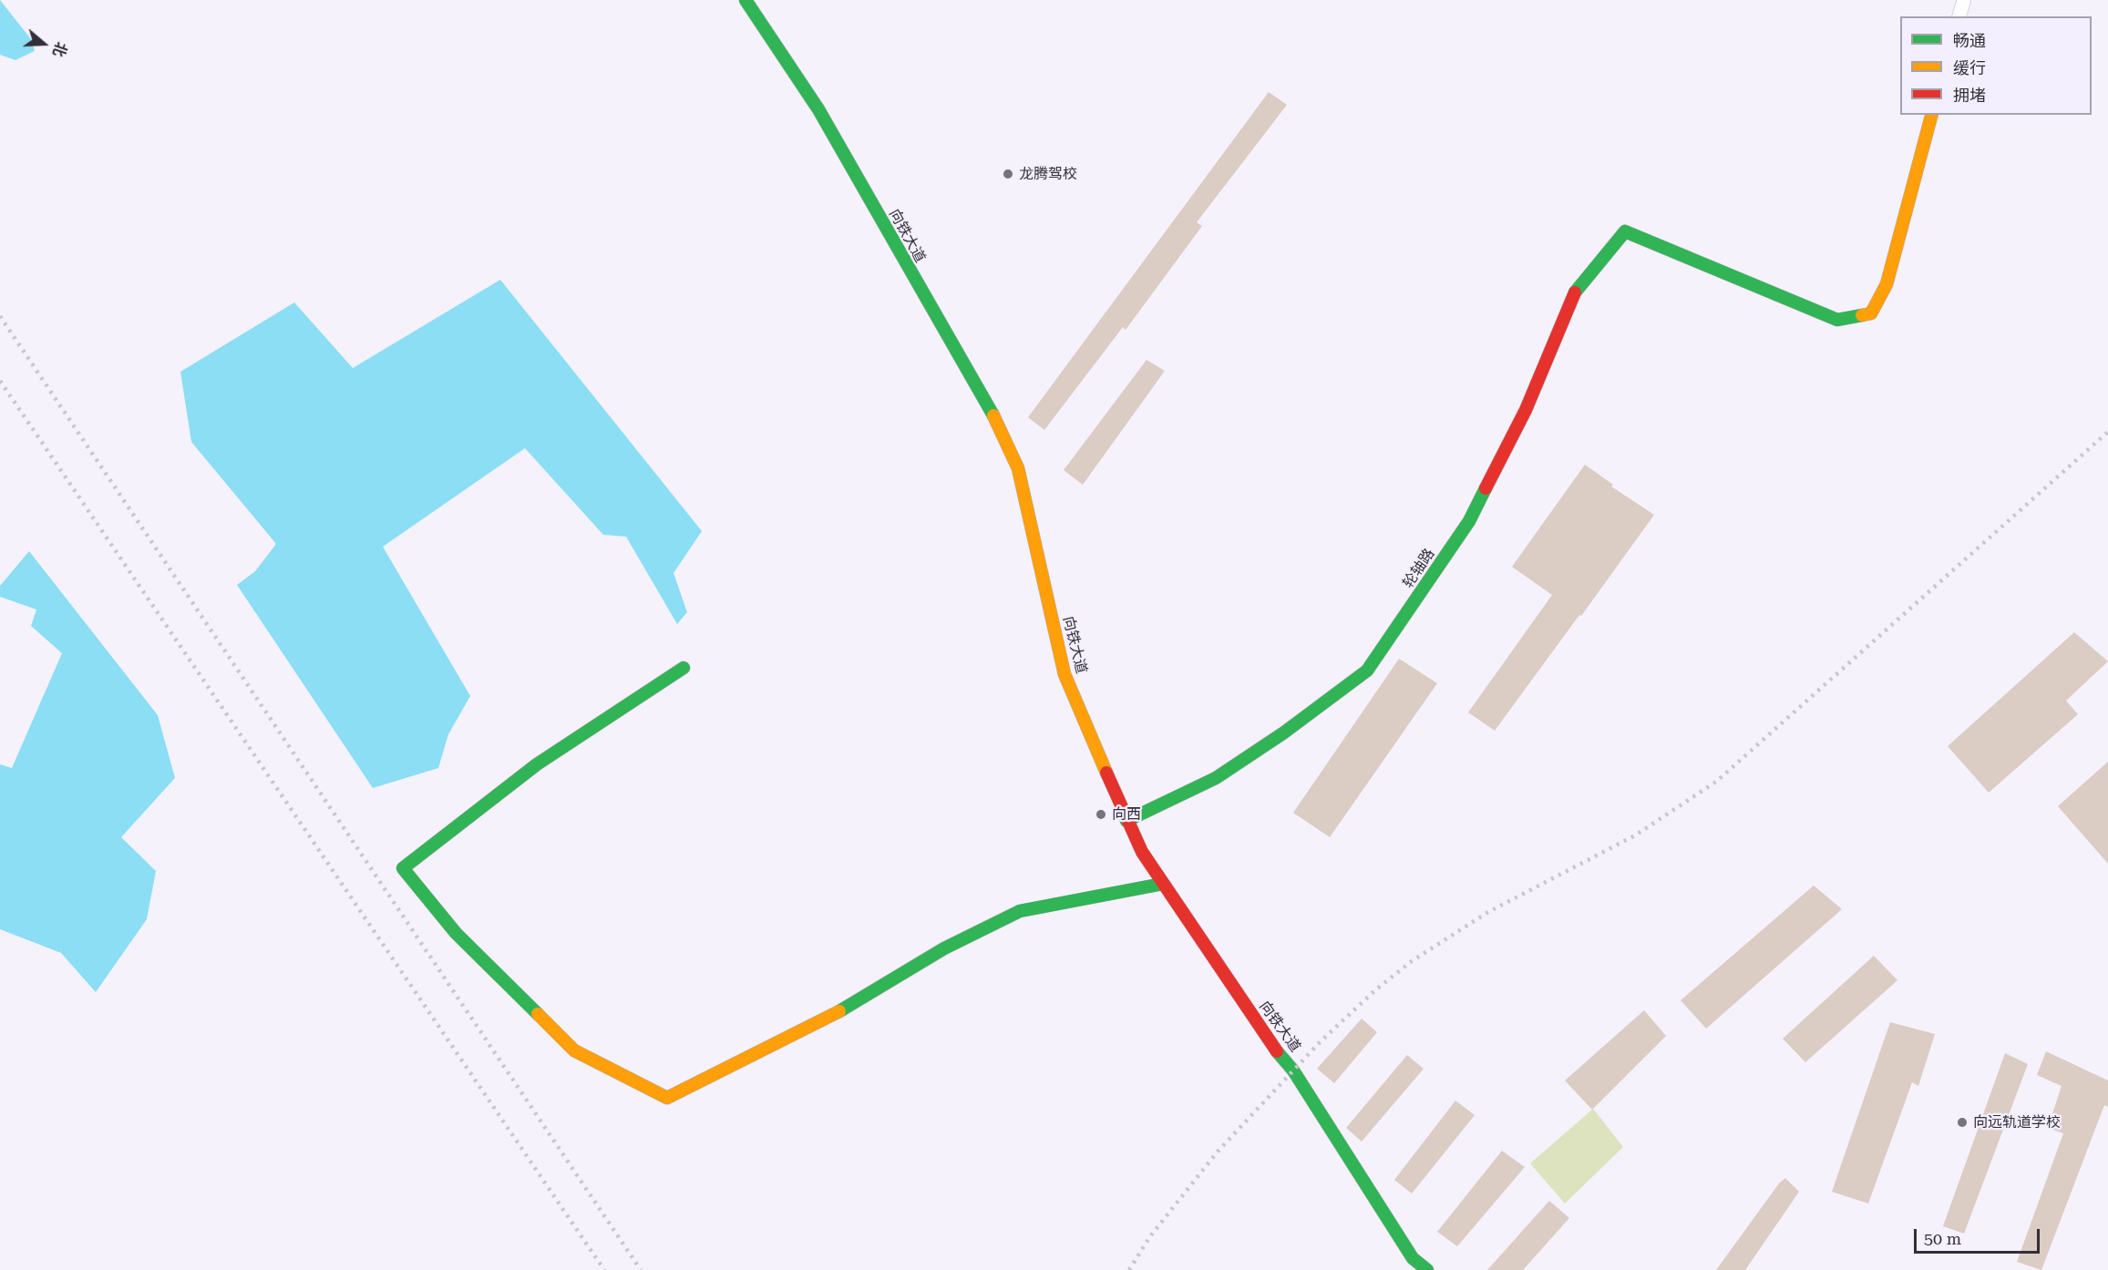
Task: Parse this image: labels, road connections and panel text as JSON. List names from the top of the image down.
{
  "streets": {
    "street": ["向铁大道", "轮轴路"]
  },
  "crossings": [
    ["向铁大道", "轮轴路"]
  ],
  "places": ["龙腾驾校", "向西", "向远轨道学校"],
  "legend": ["畅通", "缓行", "拥堵"],
  "scale_bar": "50 m",
  "north": "right"
}
